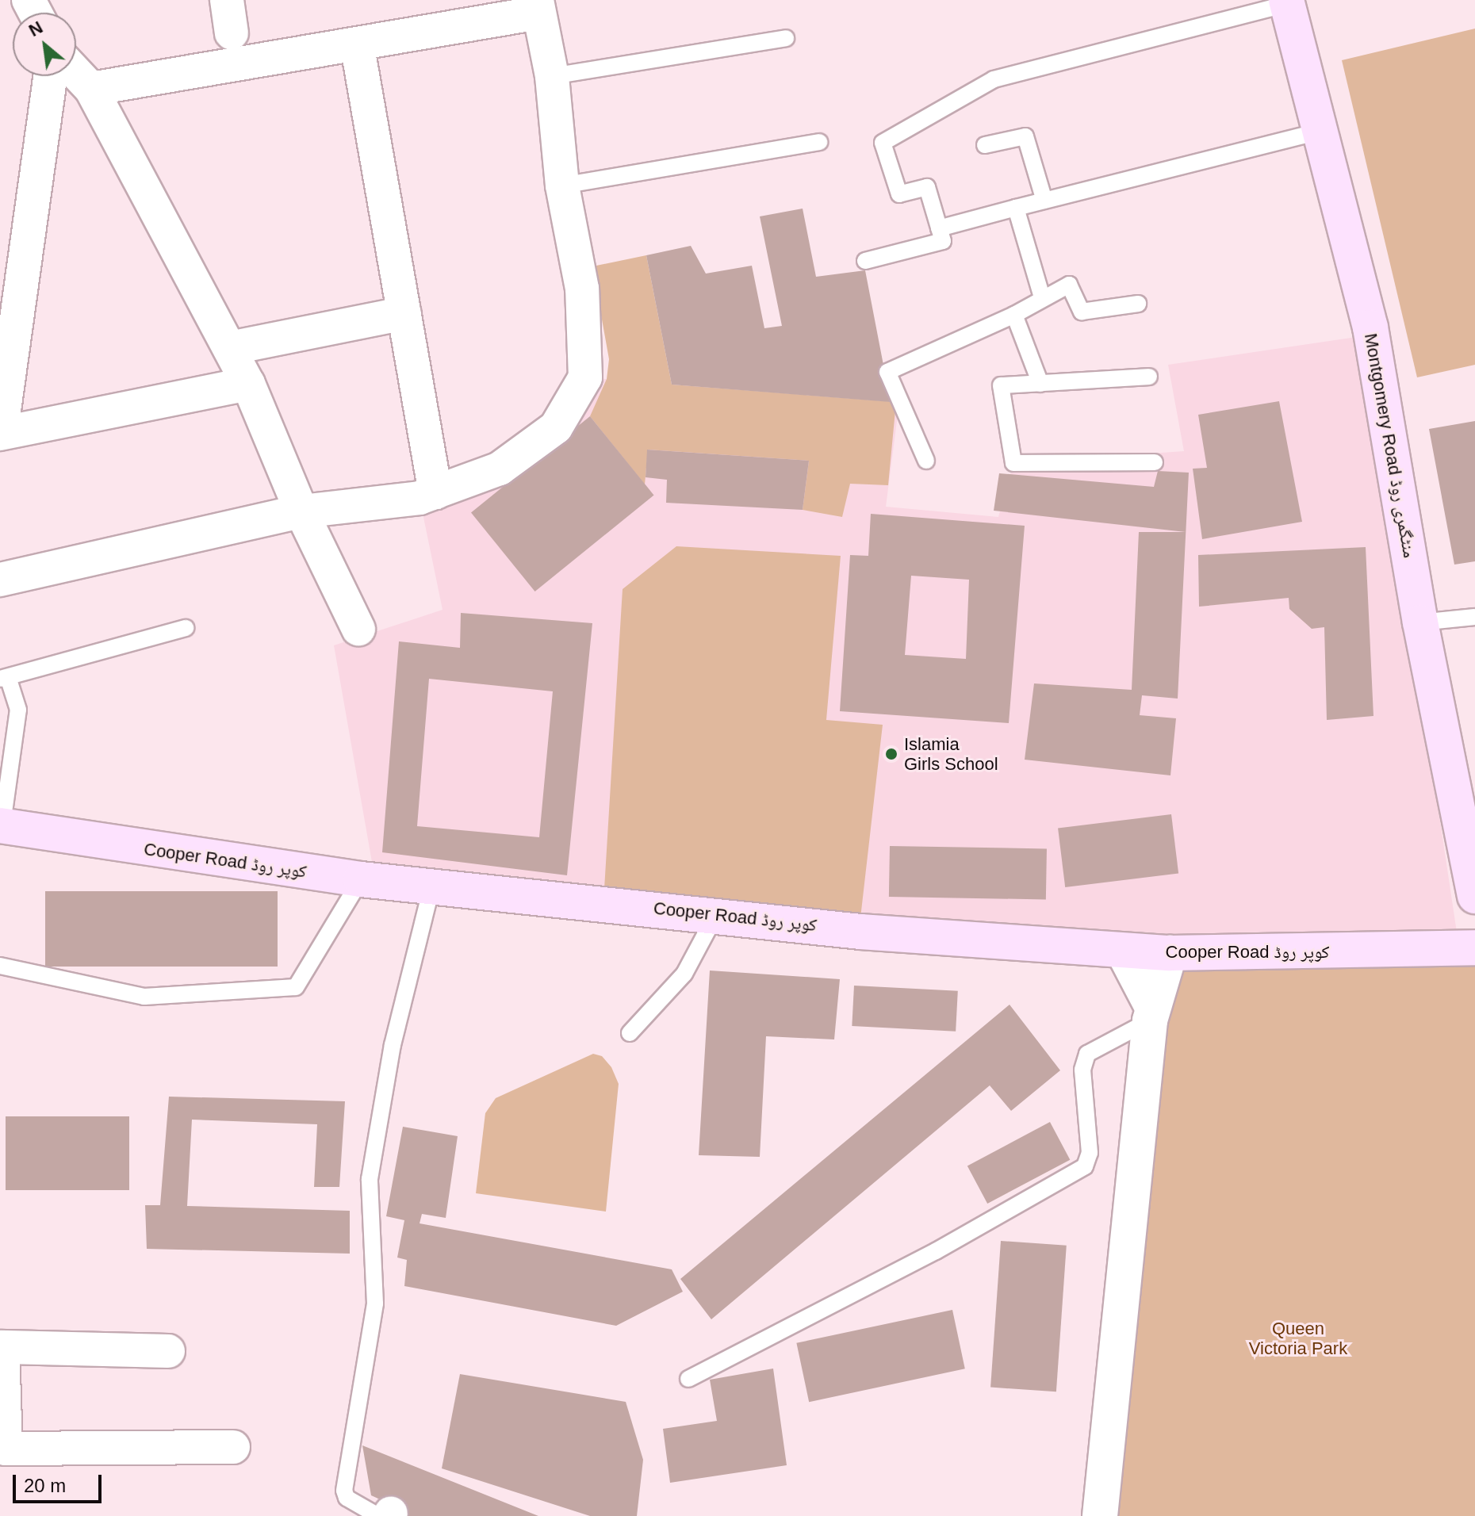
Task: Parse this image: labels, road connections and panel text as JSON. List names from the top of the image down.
{
  "streets": {
    "main road": ["Montgomery Road منٹگمری روڈ", "Cooper Road کوپر روڈ"]
  },
  "parks": ["Queen Victoria Park"],
  "places": ["Islamia Girls School"],
  "scale_bar": "20 m",
  "north": "top left"
}
